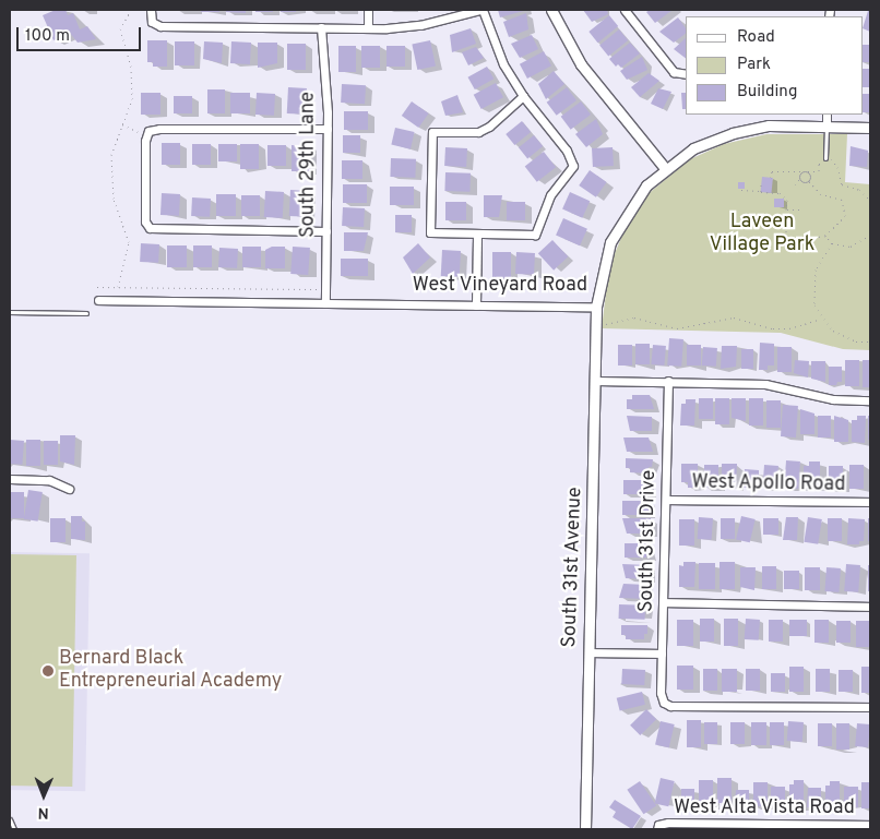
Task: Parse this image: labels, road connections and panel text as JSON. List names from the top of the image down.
{
  "streets": {
    "street": [
      "South 29th Lane",
      "West Vineyard Road",
      "West Apollo Road",
      "South 31st Drive",
      "South 31st Avenue",
      "West Alta Vista Road"
    ]
  },
  "crossings": [
    ["South 29th Lane", "West Vineyard Road"],
    ["West Vineyard Road", "South 31st Avenue"],
    ["West Apollo Road", "South 31st Drive"]
  ],
  "parks": ["Laveen Village Park"],
  "places": ["Bernard Black Entrepreneurial Academy"],
  "legend": ["Road", "Park", "Building"],
  "scale_bar": "100 m",
  "north": "bottom"
}
